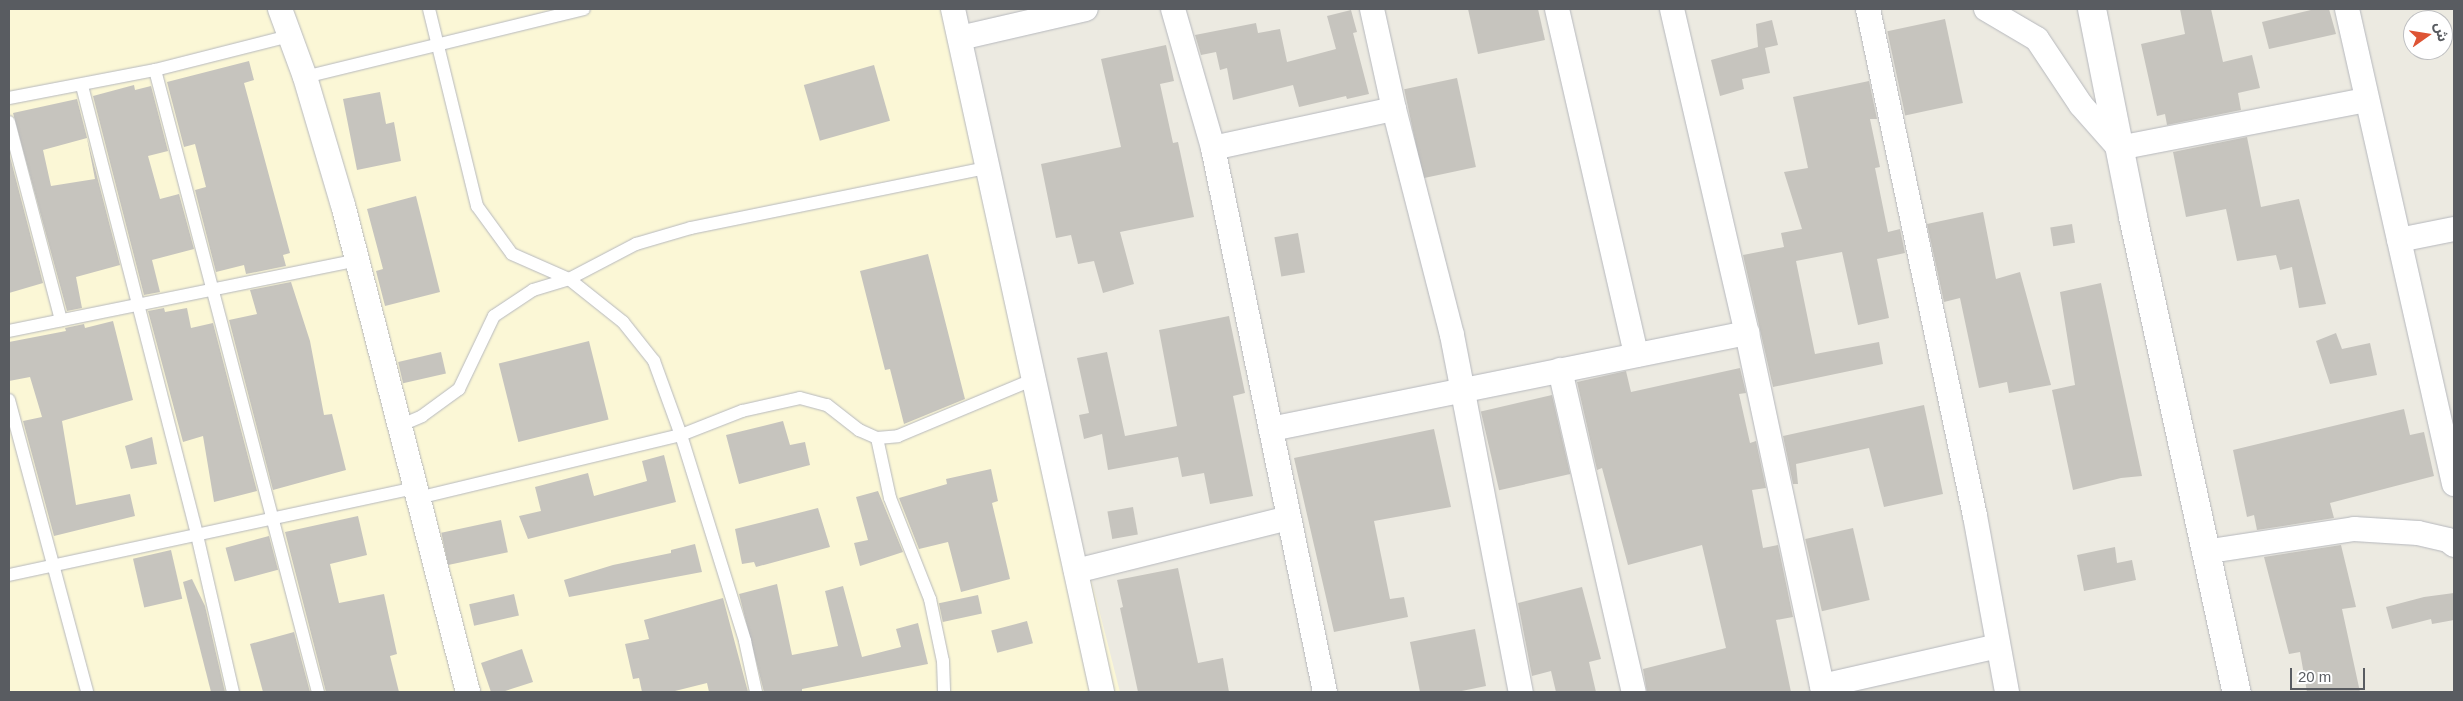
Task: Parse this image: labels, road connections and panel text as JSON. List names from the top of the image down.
{
  "scale_bar": "20 m",
  "north": "right"
}
